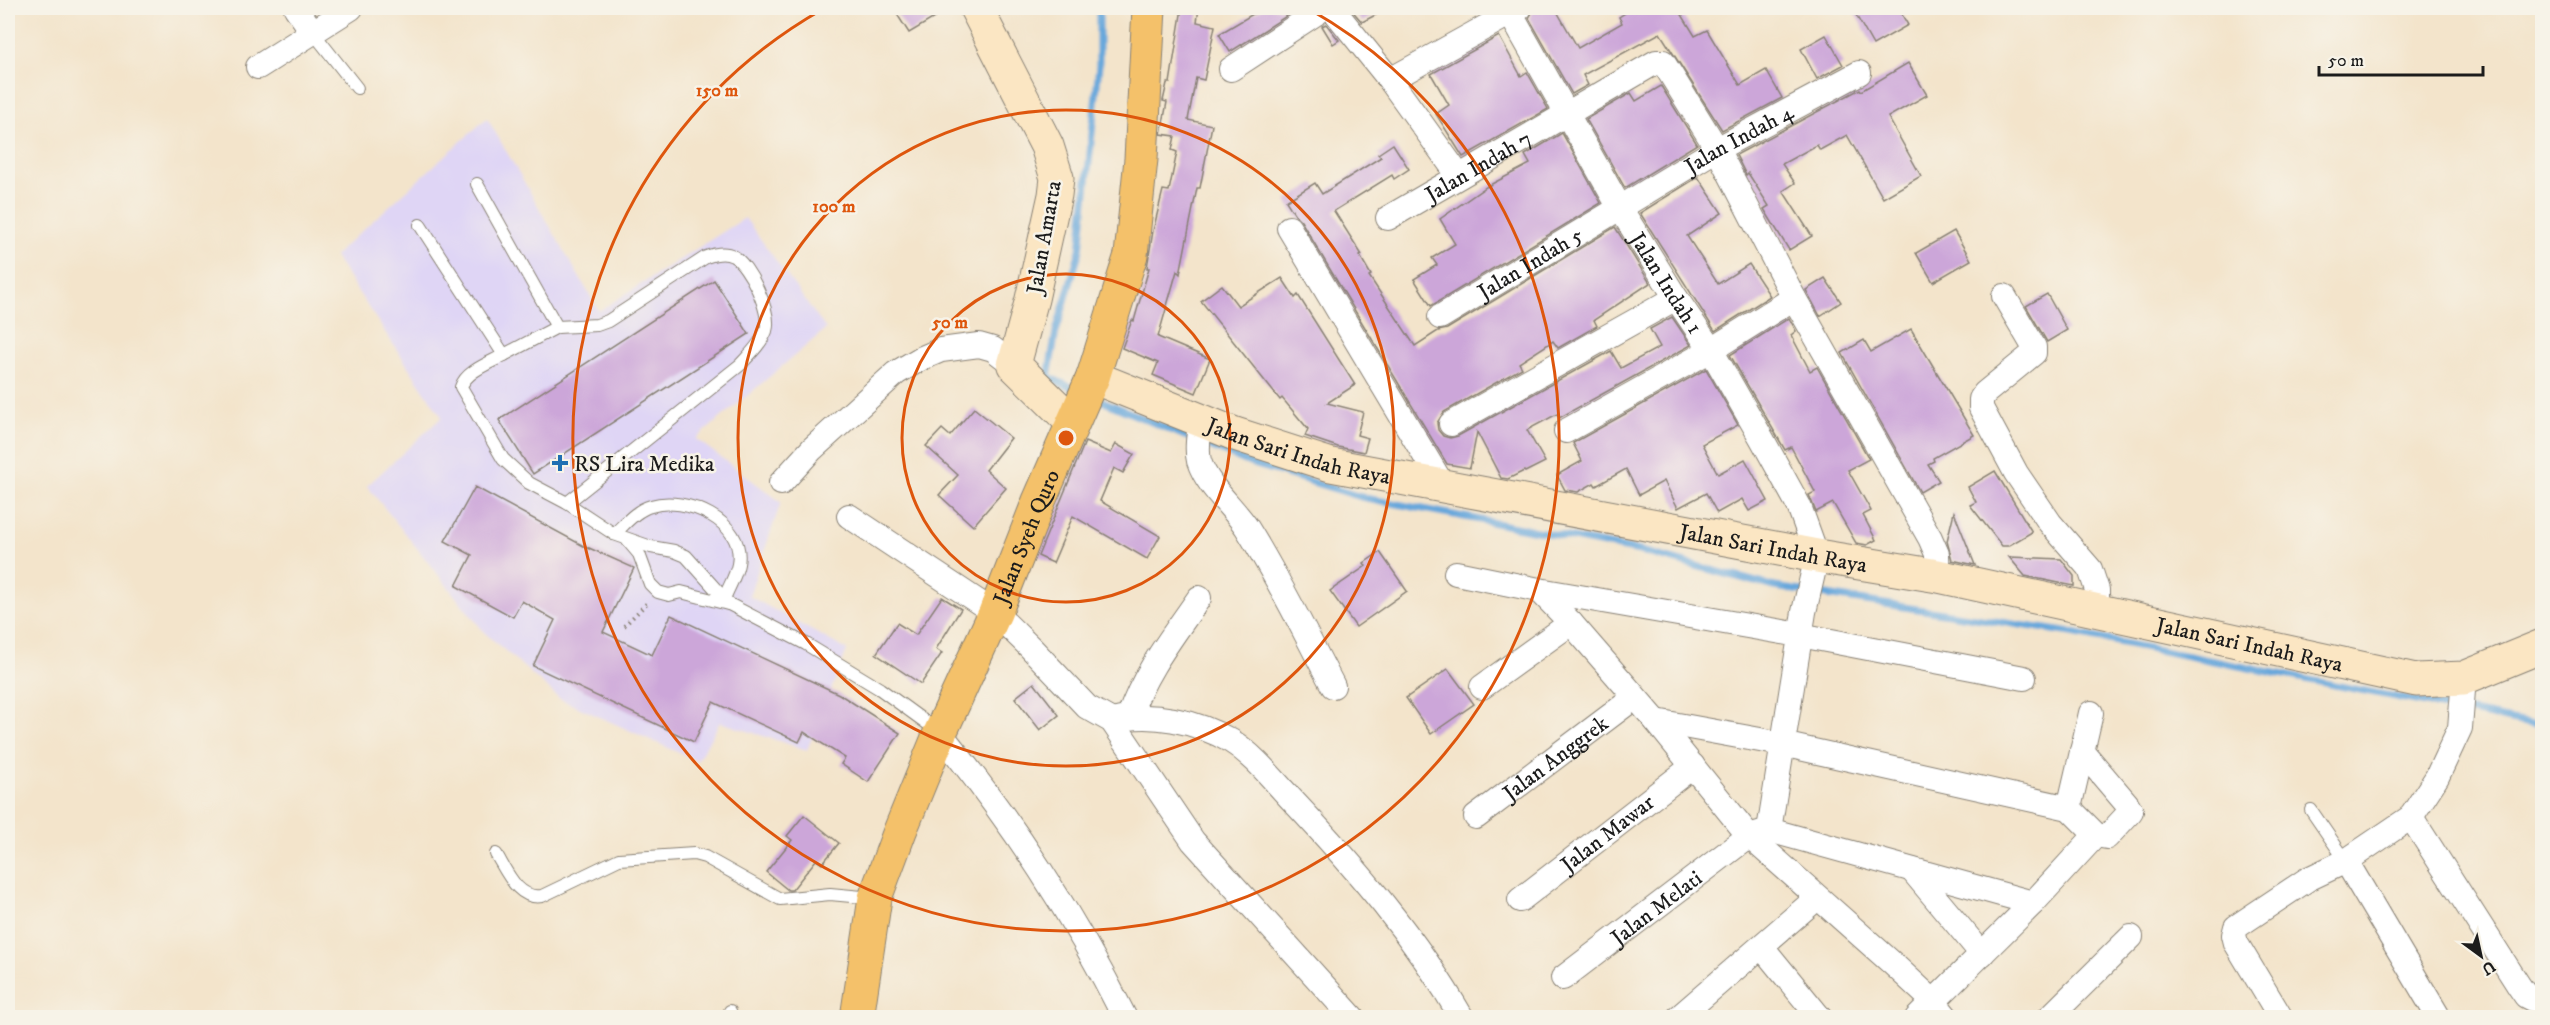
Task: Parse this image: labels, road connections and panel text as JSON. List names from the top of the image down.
{
  "streets": {
    "main road": ["Jalan Syeh Quro"],
    "street": [
      "Jalan Indah 4",
      "Jalan Indah 7",
      "Jalan Amarta",
      "Jalan Indah 5",
      "Jalan Indah 1",
      "Jalan Sari Indah Raya",
      "Jalan Anggrek",
      "Jalan Mawar",
      "Jalan Melati"
    ]
  },
  "crossings": [
    ["Jalan Indah 4", "Jalan Indah 7"],
    ["Jalan Indah 4", "Jalan Indah 5"],
    ["Jalan Indah 4", "Jalan Indah 1"],
    ["Jalan Indah 7", "Jalan Indah 1"],
    ["Jalan Indah 5", "Jalan Indah 1"],
    ["Jalan Indah 1", "Jalan Sari Indah Raya"],
    ["Jalan Sari Indah Raya", "Jalan Syeh Quro"]
  ],
  "places": {
    "health": ["RS Lira Medika"]
  },
  "scale_bar": "50 m",
  "north": "bottom right",
  "rings": ["150 m", "100 m", "50 m"]
}
